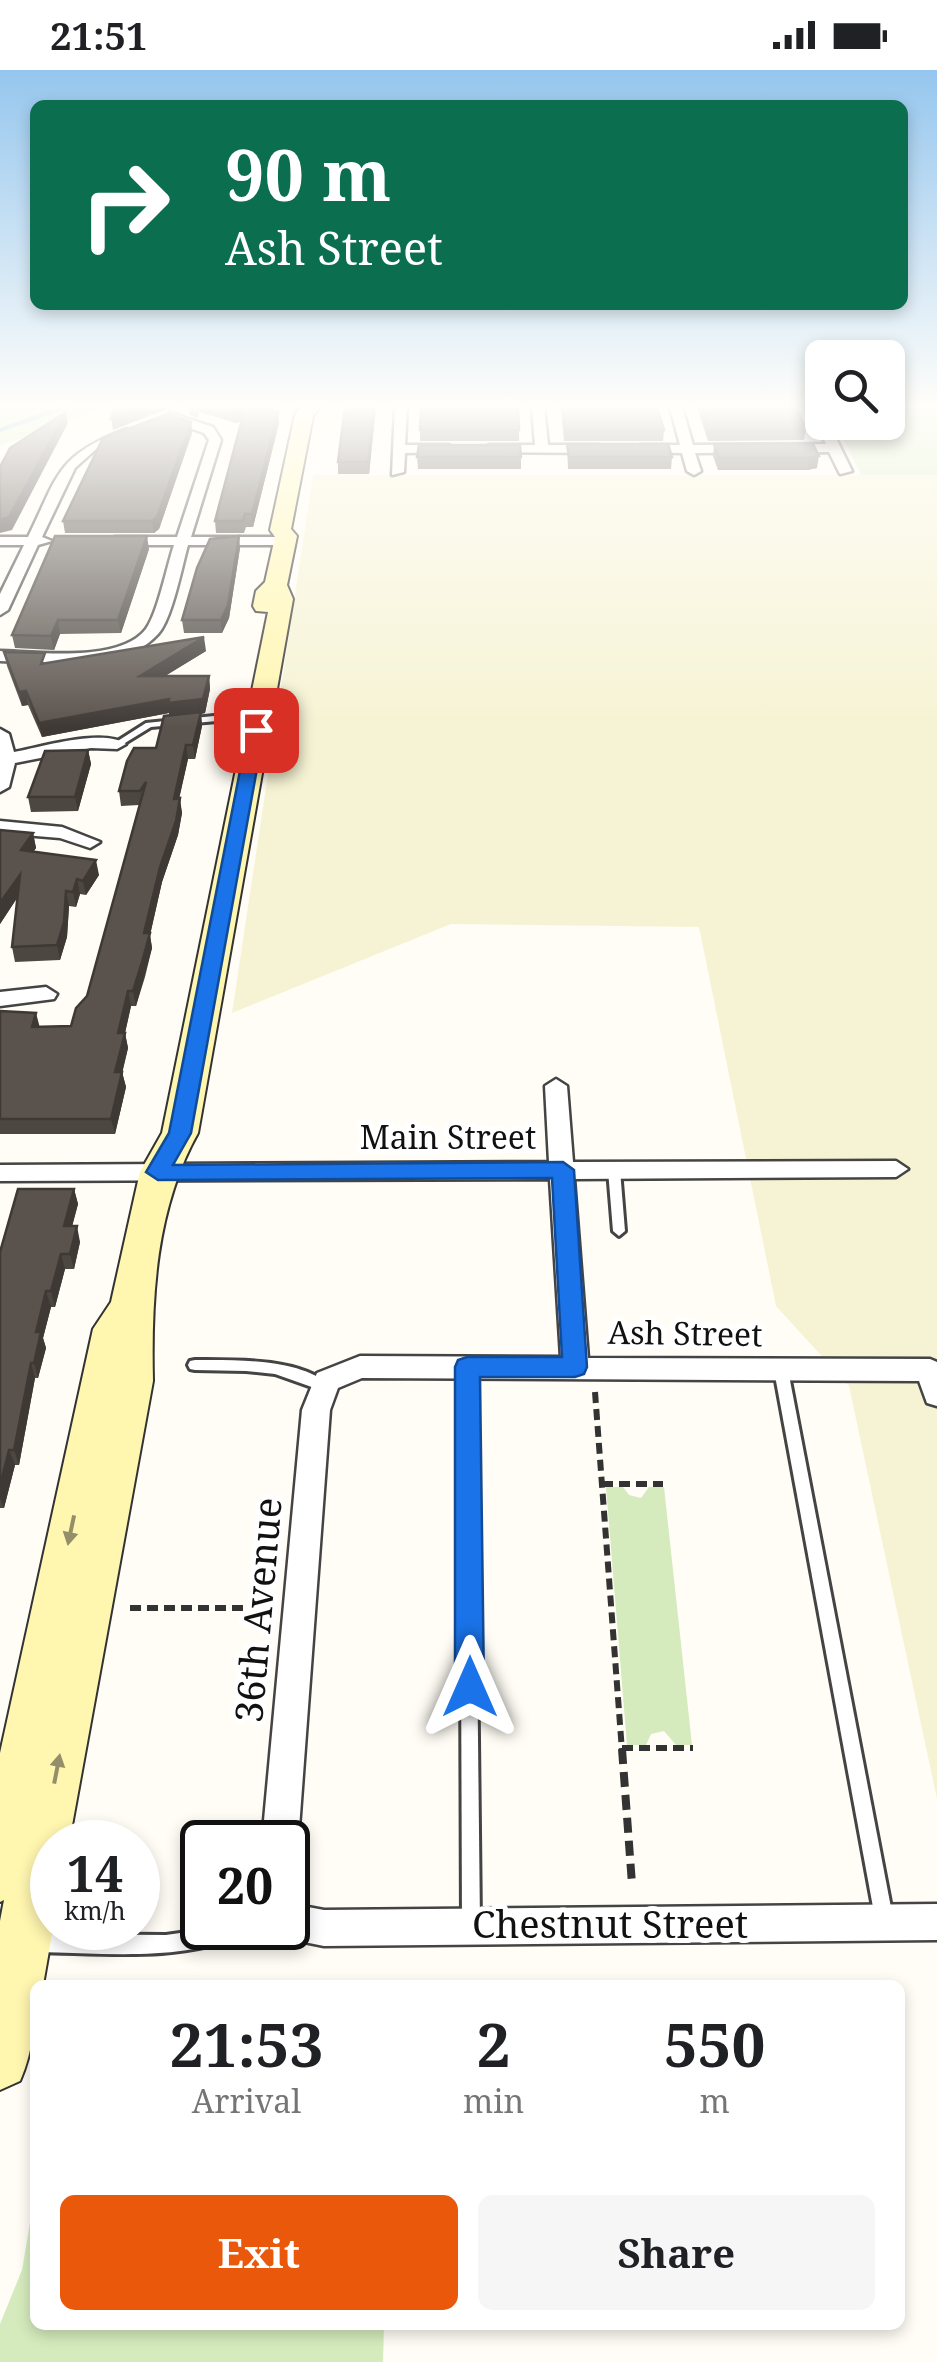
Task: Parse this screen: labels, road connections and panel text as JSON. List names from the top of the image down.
{
  "streets": {
    "street": [
      "Main Street",
      "Ash Street",
      "36th Avenue",
      "Chestnut Street"
    ]
  },
  "crossings": [
    ["Ash Street", "36th Avenue"]
  ],
  "page": {
    "status": "21:51",
    "turn": ["90 m", "Ash Street"],
    "speed": "14 km/h",
    "limit": "20",
    "eta": [
      "21:53",
      "Arrival",
      "2",
      "min",
      "550",
      "m"
    ],
    "buttons": ["Exit", "Share"]
  }
}
